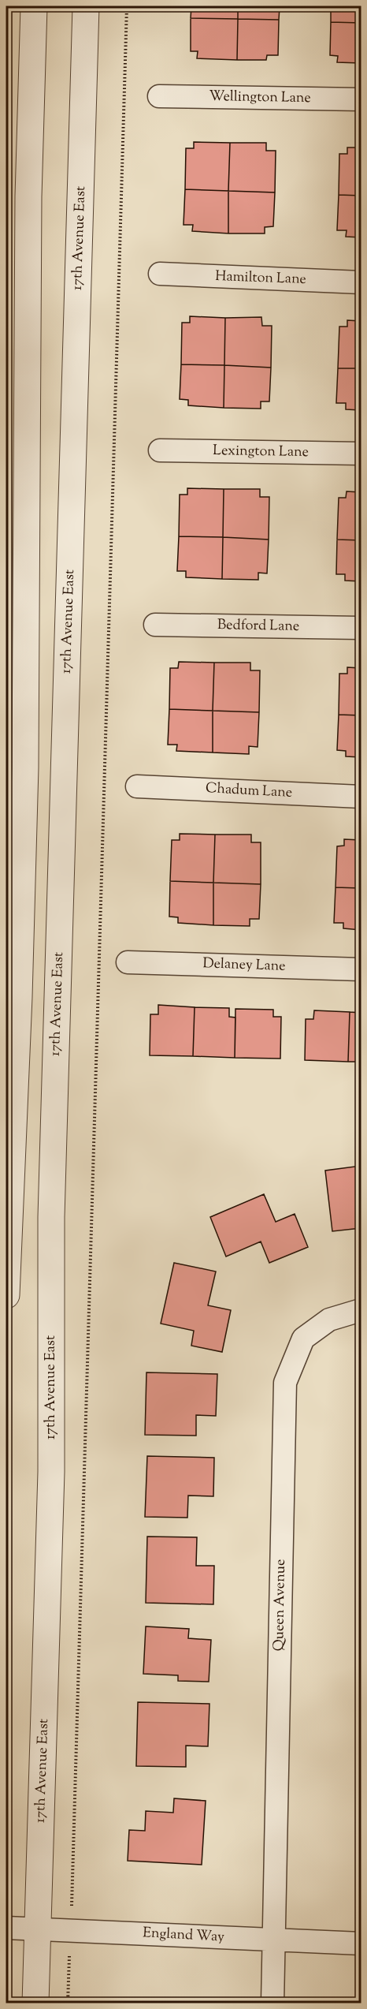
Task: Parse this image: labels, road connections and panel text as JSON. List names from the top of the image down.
{
  "streets": {
    "street": [
      "Wellington Lane",
      "17th Avenue East",
      "Hamilton Lane",
      "Lexington Lane",
      "Bedford Lane",
      "Chadum Lane",
      "Delaney Lane",
      "Queen Avenue",
      "England Way"
    ]
  },
  "crossings": [
    ["17th Avenue East", "England Way"],
    ["Queen Avenue", "England Way"]
  ]
}
